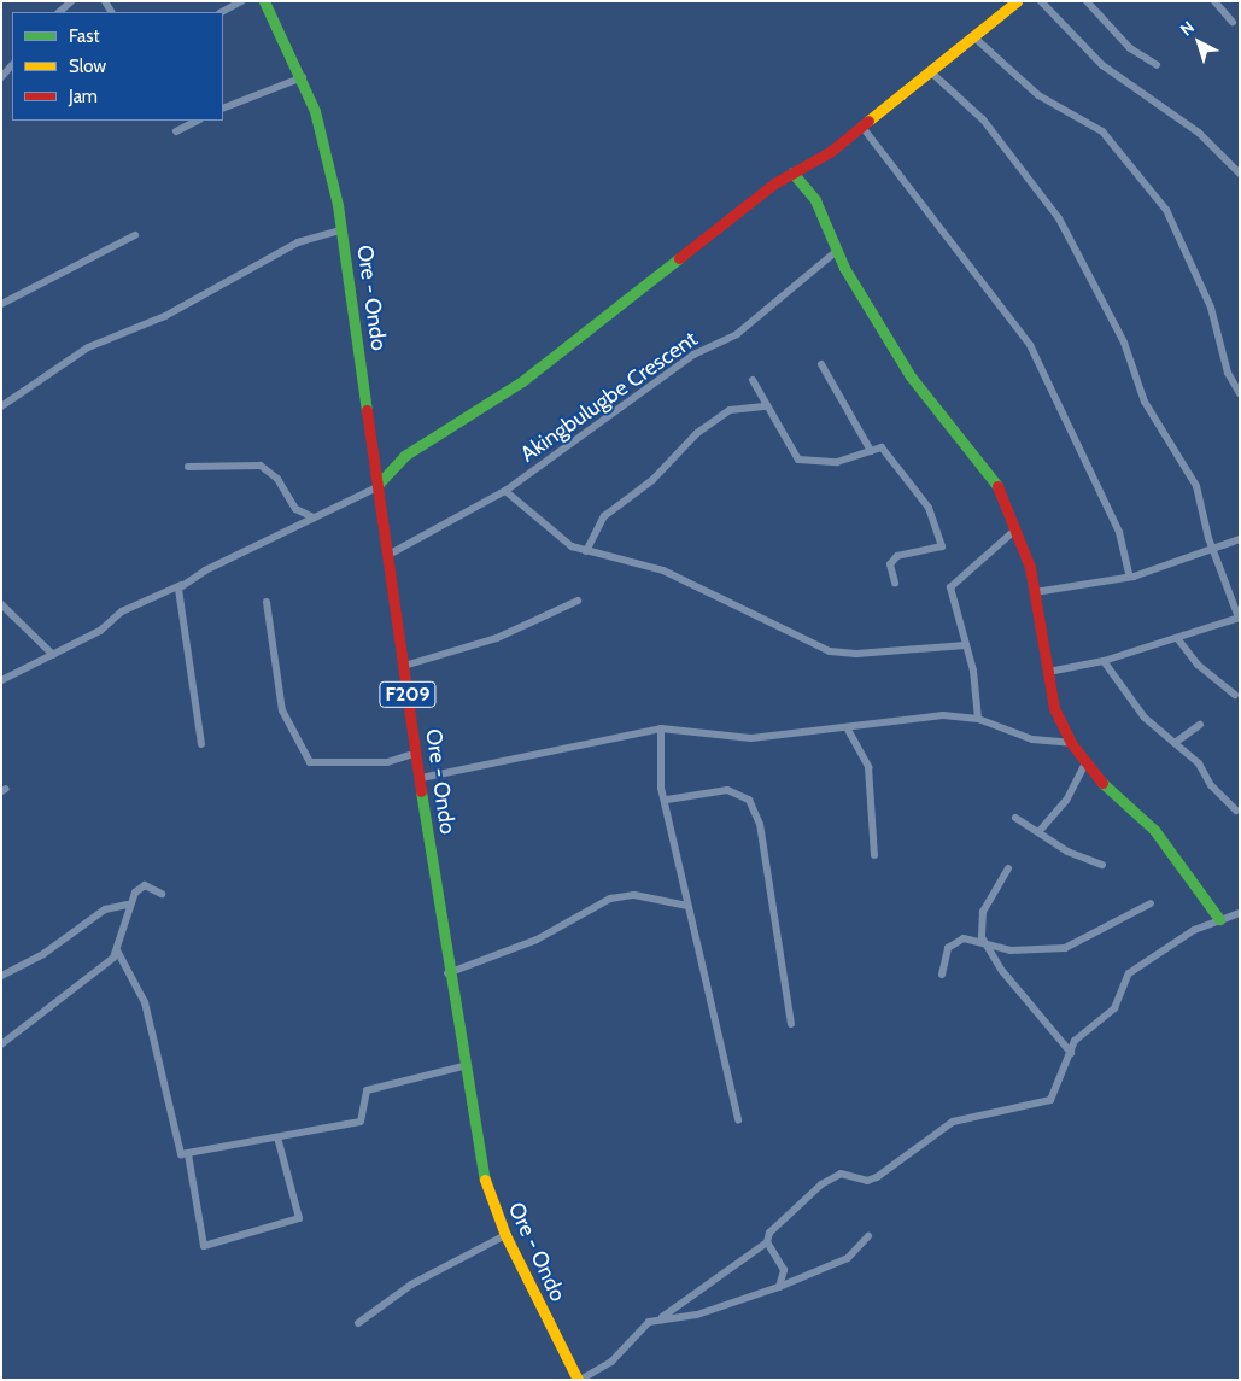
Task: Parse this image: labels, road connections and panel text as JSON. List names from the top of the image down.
{
  "streets": {
    "street": ["Ore - Ondo", "Akingbulugbe Crescent", "F209"]
  },
  "crossings": [
    ["Ore - Ondo", "Akingbulugbe Crescent"]
  ],
  "legend": ["Fast", "Slow", "Jam"],
  "north": "top left"
}
